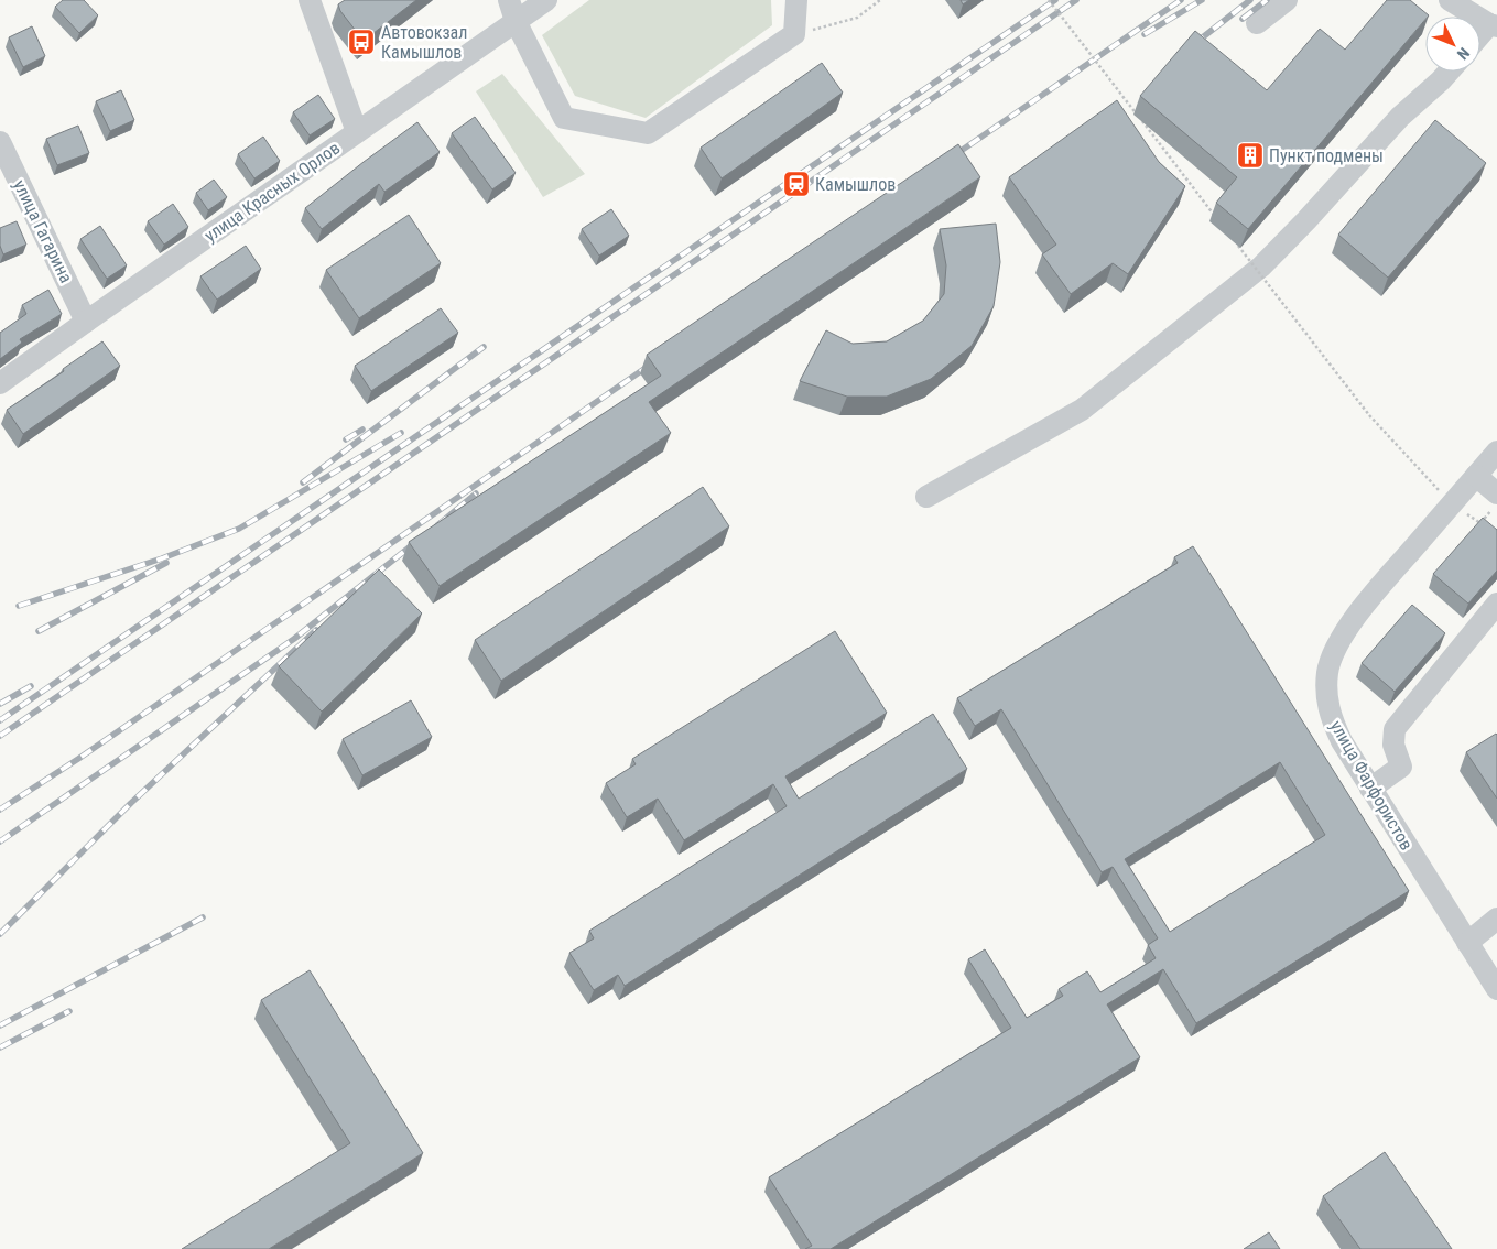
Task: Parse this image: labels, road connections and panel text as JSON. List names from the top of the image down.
{
  "streets": {
    "street": ["улица Красных Орлов", "улица Гагарина", "улица Фарфористов"]
  },
  "crossings": [
    ["улица Красных Орлов", "улица Гагарина"]
  ],
  "places": {
    "bus stop": ["Автовокзал Камышлов"],
    "building": ["Пункт подмены"],
    "station": ["Камышлов"]
  },
  "north": "bottom right"
}
